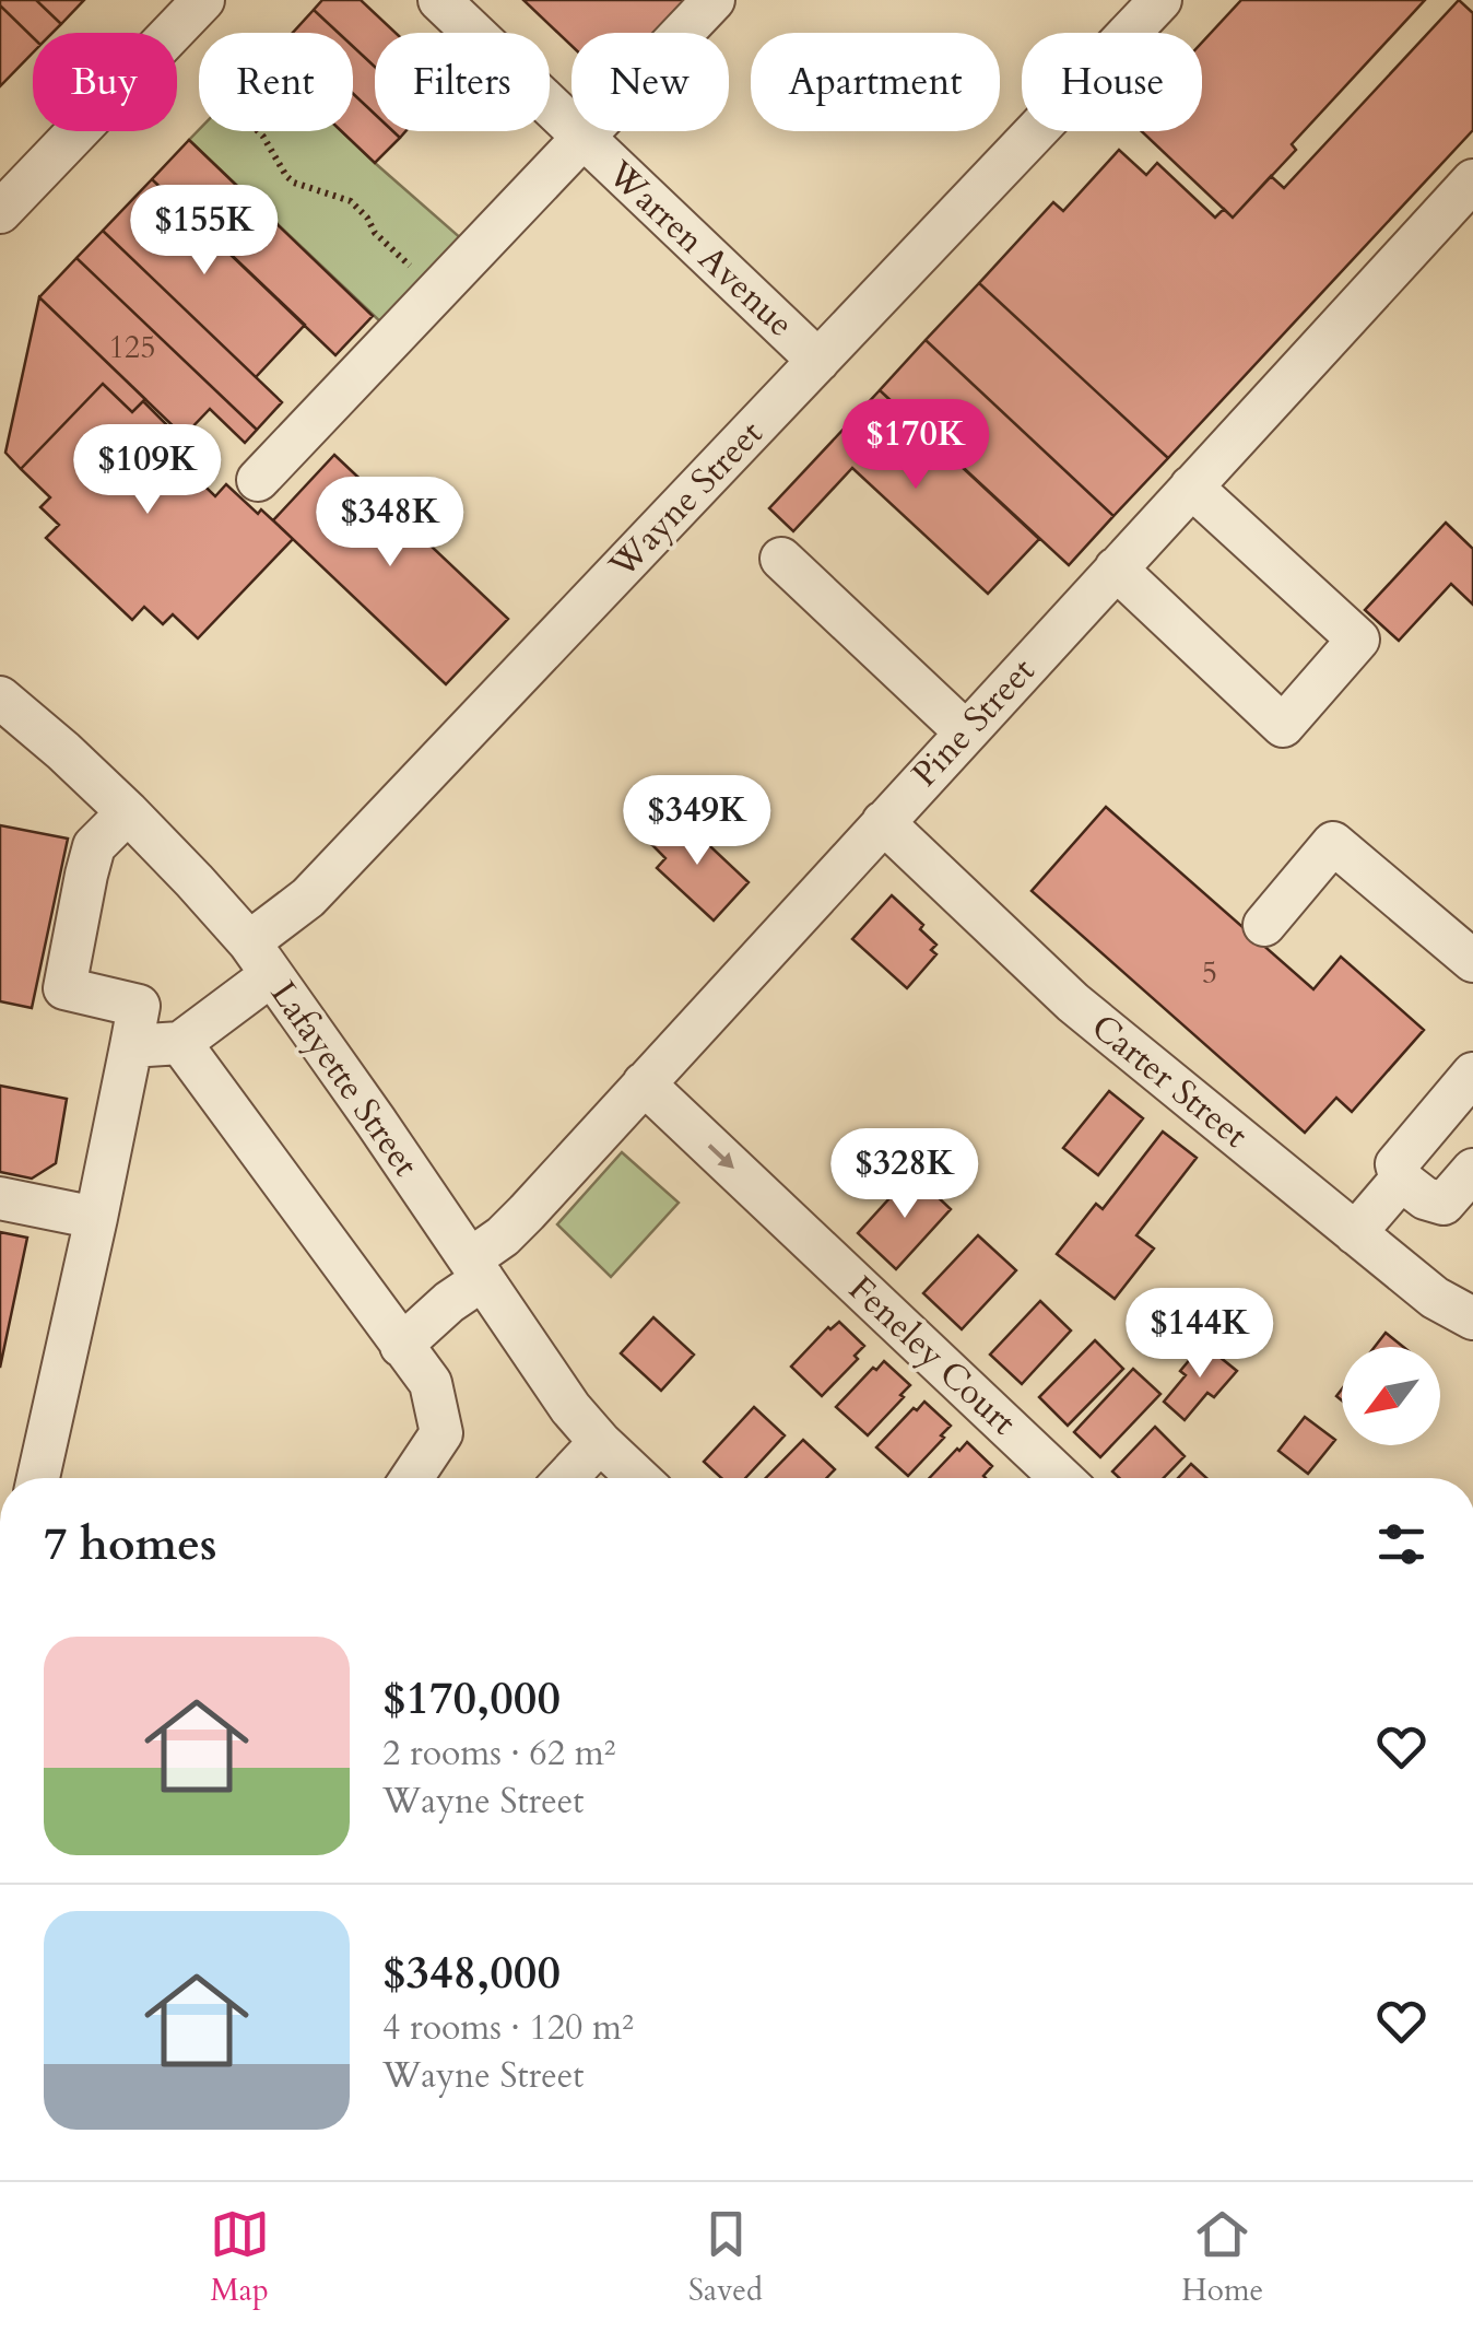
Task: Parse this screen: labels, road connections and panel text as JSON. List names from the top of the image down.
{
  "streets": {
    "street": [
      "Warren Avenue",
      "Wayne Street",
      "Pine Street",
      "Lafayette Street",
      "Carter Street",
      "Feneley Court"
    ]
  },
  "crossings": [
    ["Warren Avenue", "Wayne Street"],
    ["Wayne Street", "Lafayette Street"],
    ["Pine Street", "Lafayette Street"],
    ["Pine Street", "Carter Street"],
    ["Pine Street", "Feneley Court"]
  ],
  "one_way": ["Feneley Court"],
  "house_numbers": ["125", "5"],
  "north": "bottom left",
  "page": {
    "chip": [
      "Buy",
      "Rent",
      "Filters",
      "New",
      "Apartment",
      "House"
    ],
    "price": [
      "$155K",
      "$170K",
      "$109K",
      "$348K",
      "$349K",
      "$328K",
      "$144K"
    ],
    "heading": "7 homes",
    "list": [
      {
        "name": "$170,000",
        "note": "2 rooms · 62 m² · Wayne Street"
      },
      {
        "name": "$348,000",
        "note": "4 rooms · 120 m² · Wayne Street"
      }
    ],
    "tabs": ["Map", "Saved", "Home"]
  }
}
